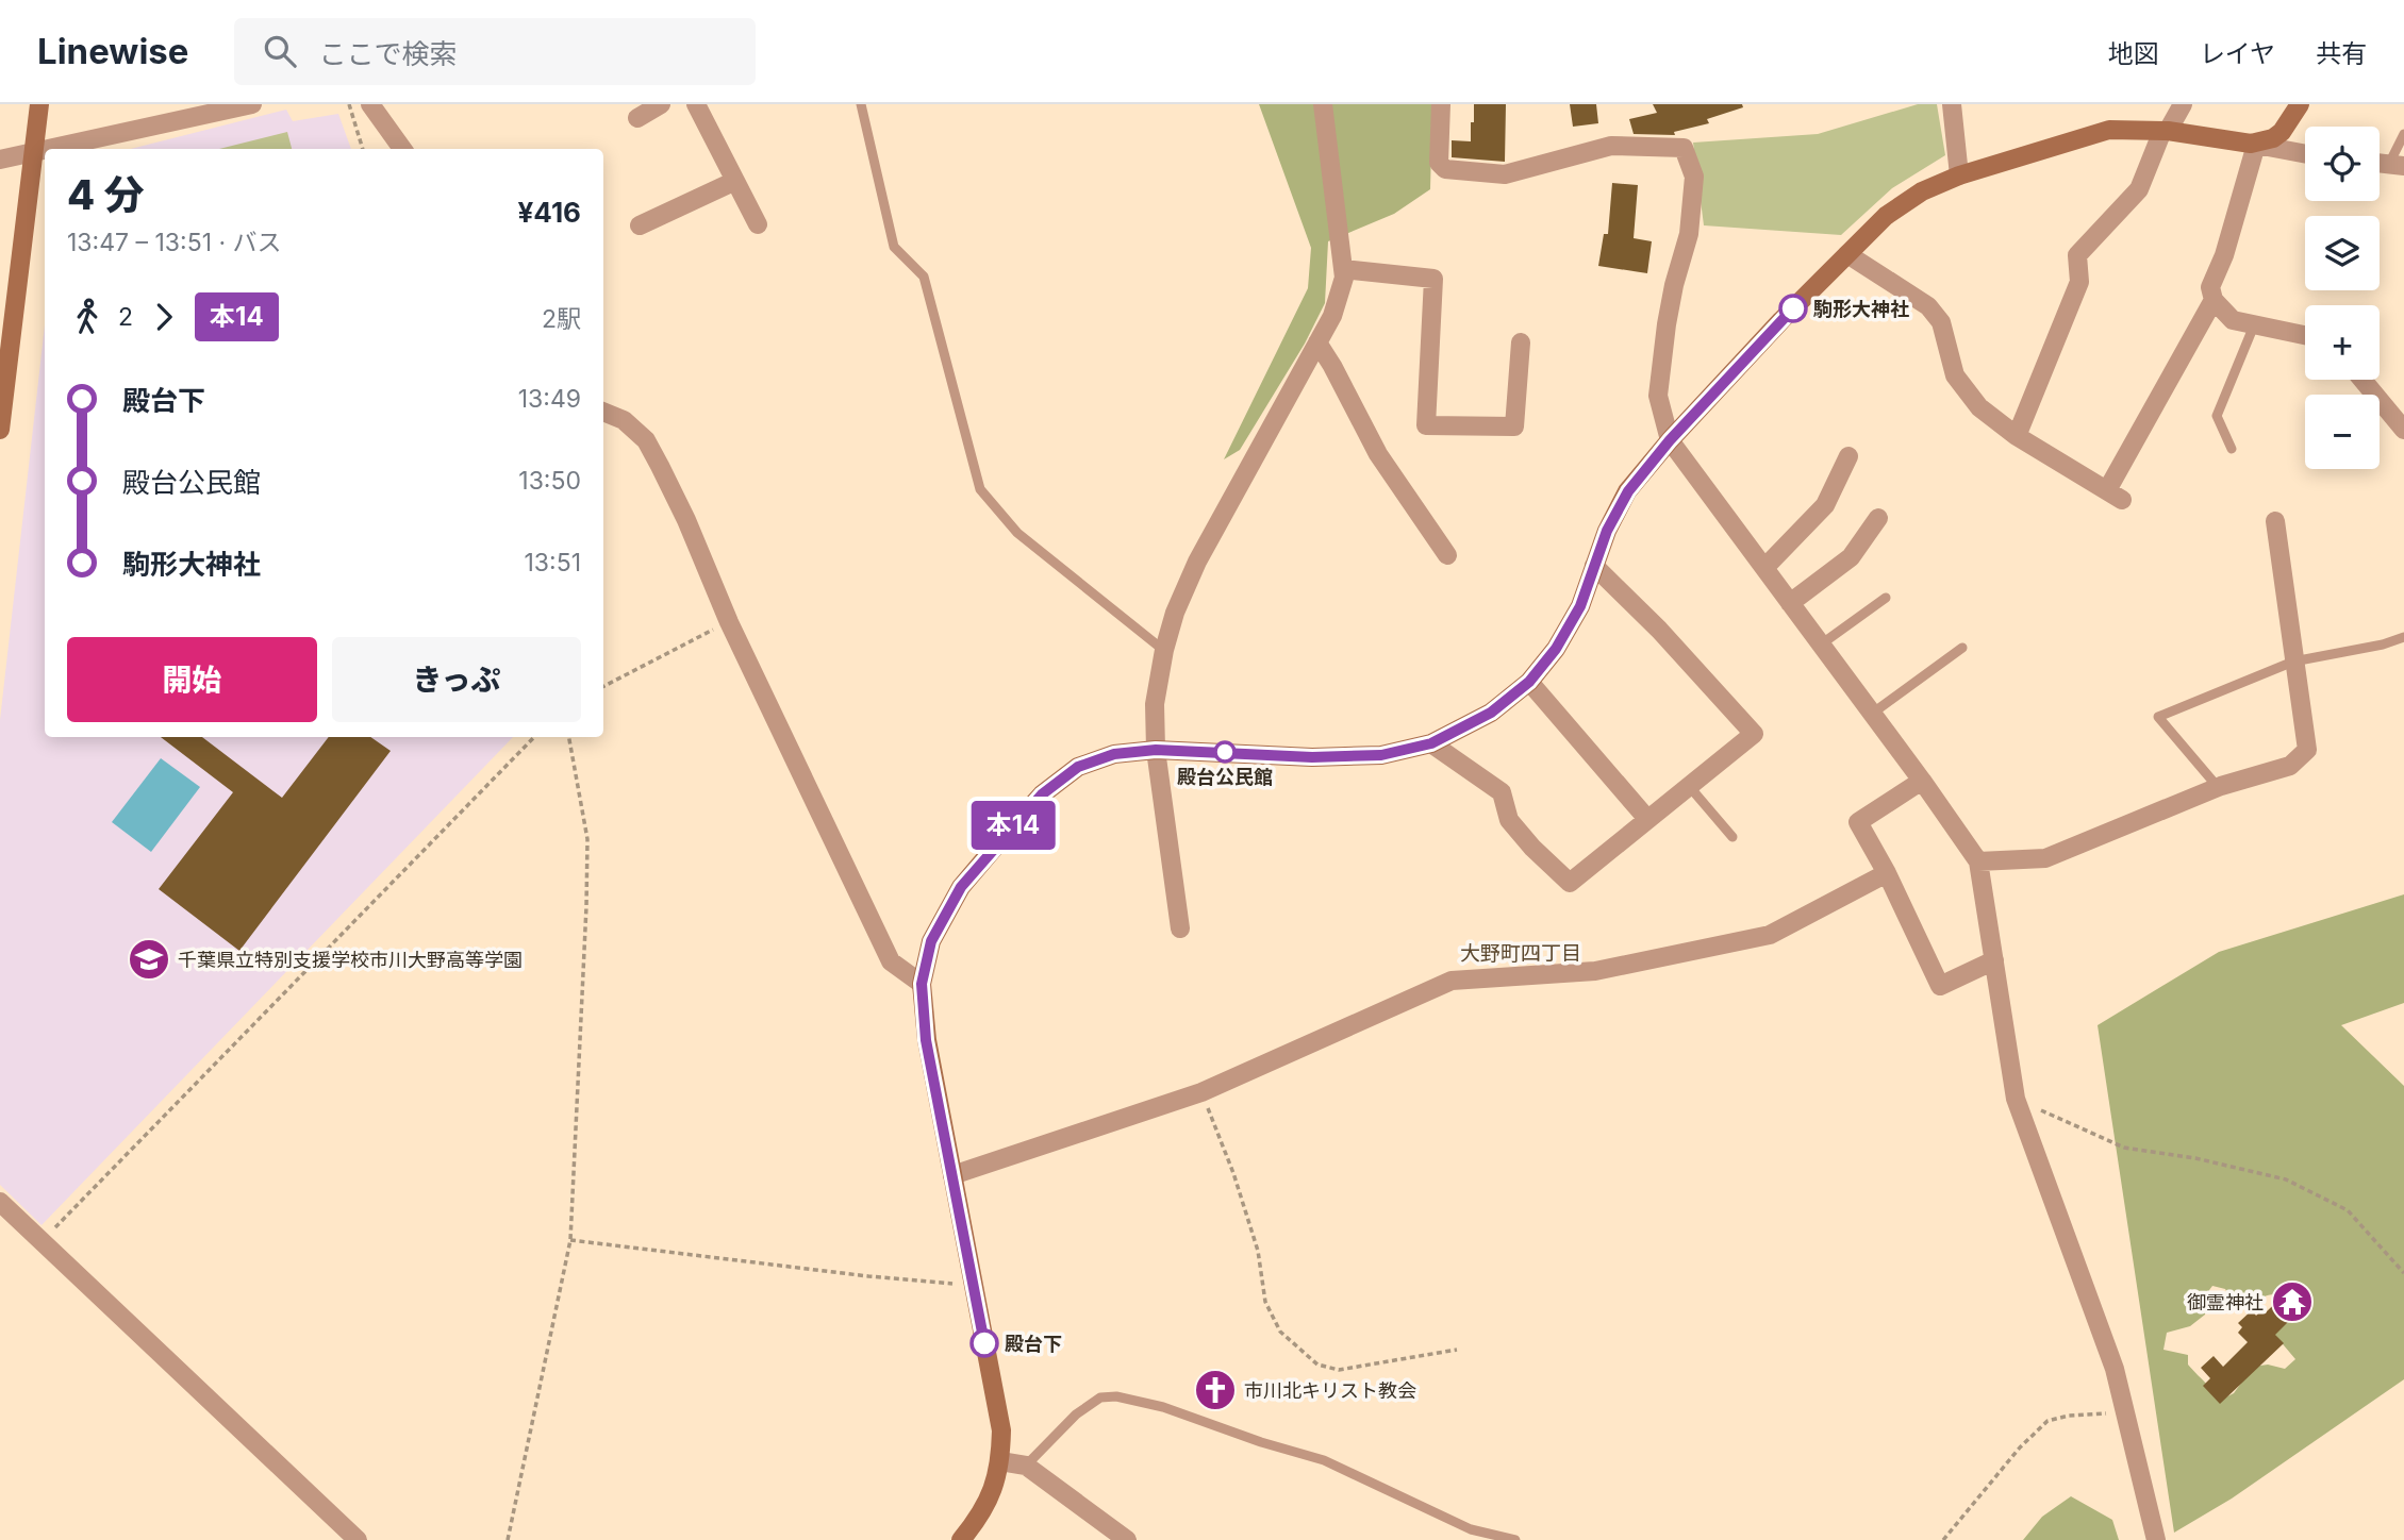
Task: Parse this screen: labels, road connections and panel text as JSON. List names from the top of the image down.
{
  "districts": ["大野町四丁目"],
  "places": {
    "other": ["駒形大神社", "殿台公民館", "殿台下"],
    "school or university": ["千葉県立特別支援学校市川大野高等学園"],
    "temple": ["御霊神社"],
    "church": ["市川北キリスト教会"]
  },
  "lines": ["bus line 本14"],
  "page": {
    "header": "Linewise",
    "search": "ここで検索",
    "nav": ["地図", "レイヤ", "共有"],
    "on_map": "本14",
    "map_buttons": ["+", "−"],
    "heading": ["4 分", "13:47 – 13:51 · バス", "¥416"],
    "legs": ["2", "本14", "2駅"],
    "list": [
      {
        "name": "殿台下",
        "value": "13:49"
      },
      {
        "name": "殿台公民館",
        "value": "13:50"
      },
      {
        "name": "駒形大神社",
        "value": "13:51"
      }
    ],
    "buttons": ["開始", "きっぷ"]
  }
}
